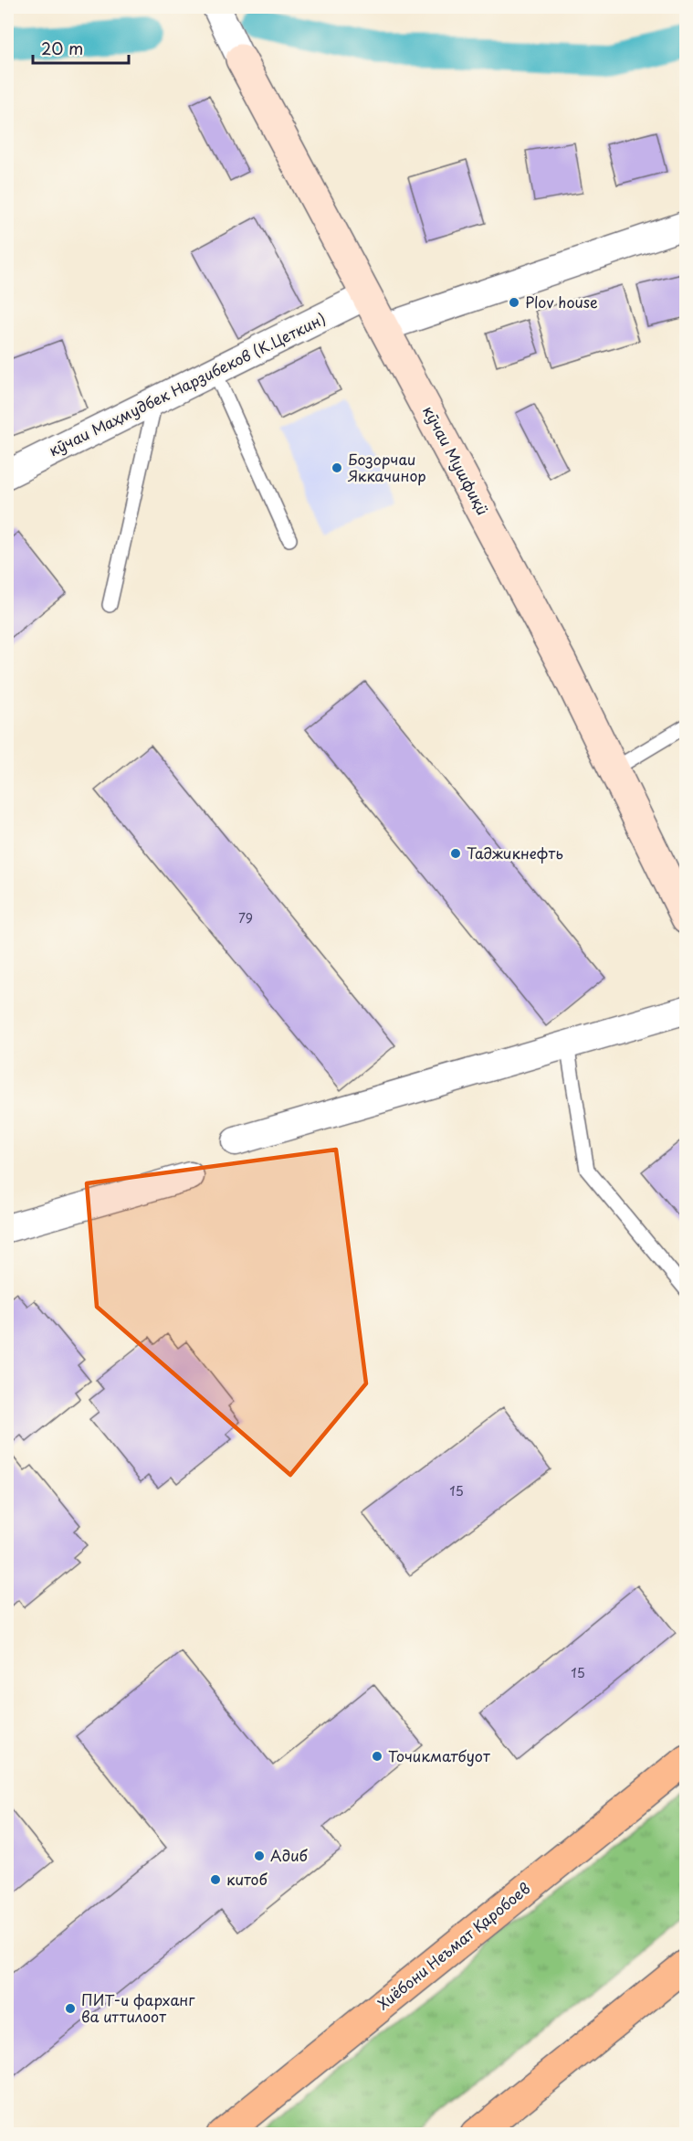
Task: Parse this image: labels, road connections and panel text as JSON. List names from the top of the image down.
{
  "streets": {
    "highway": ["Хиёбони Неъмат Қаробоев"],
    "street": ["кӯчаи Маҳмудбек Нарзибеков (К.Цеткин)", "кӯчаи Мушфиқӣ"]
  },
  "crossings": [
    ["кӯчаи Маҳмудбек Нарзибеков (К.Цеткин)", "кӯчаи Мушфиқӣ"]
  ],
  "places": [
    "Plov house",
    "Бозорчаи Яккачинор",
    "Таджикнефть",
    "Точикматбуот",
    "Адиб",
    "китоб",
    "ПИТ-и фарханг ва иттилоот"
  ],
  "house_numbers": ["79", "15", "15"],
  "scale_bar": "20 m"
}
